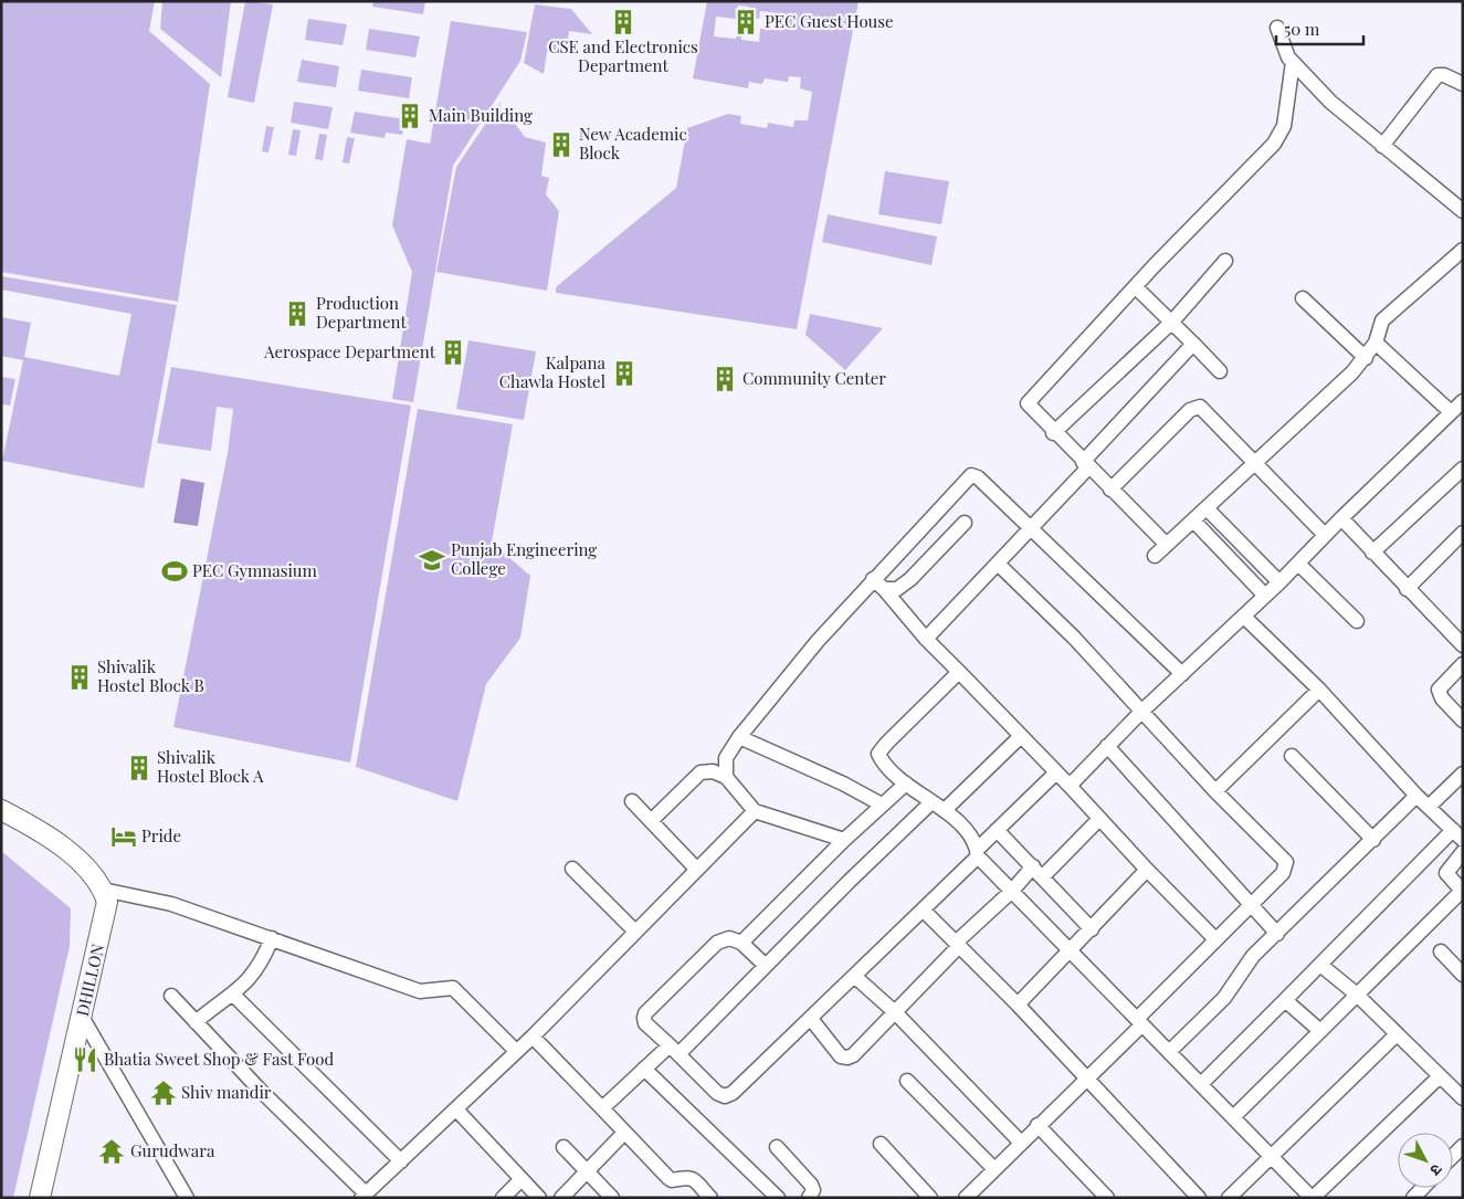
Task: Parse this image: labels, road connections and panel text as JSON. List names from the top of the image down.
{
  "streets": {
    "street": ["DHILLON"]
  },
  "places": {
    "building": [
      "CSE and Electronics Department",
      "PEC Guest House",
      "Main Building",
      "New Academic Block",
      "Production Department",
      "Aerospace Department",
      "Kalpana Chawla Hostel",
      "Community Center",
      "Shivalik Hostel Block B",
      "Shivalik Hostel Block A"
    ],
    "school or university": ["Punjab Engineering College"],
    "sports": ["PEC Gymnasium"],
    "hotel": ["Pride"],
    "restaurant": ["Bhatia Sweet Shop & Fast Food"],
    "temple": ["Shiv mandir", "Gurudwara"]
  },
  "scale_bar": "50 m",
  "north": "bottom right"
}
